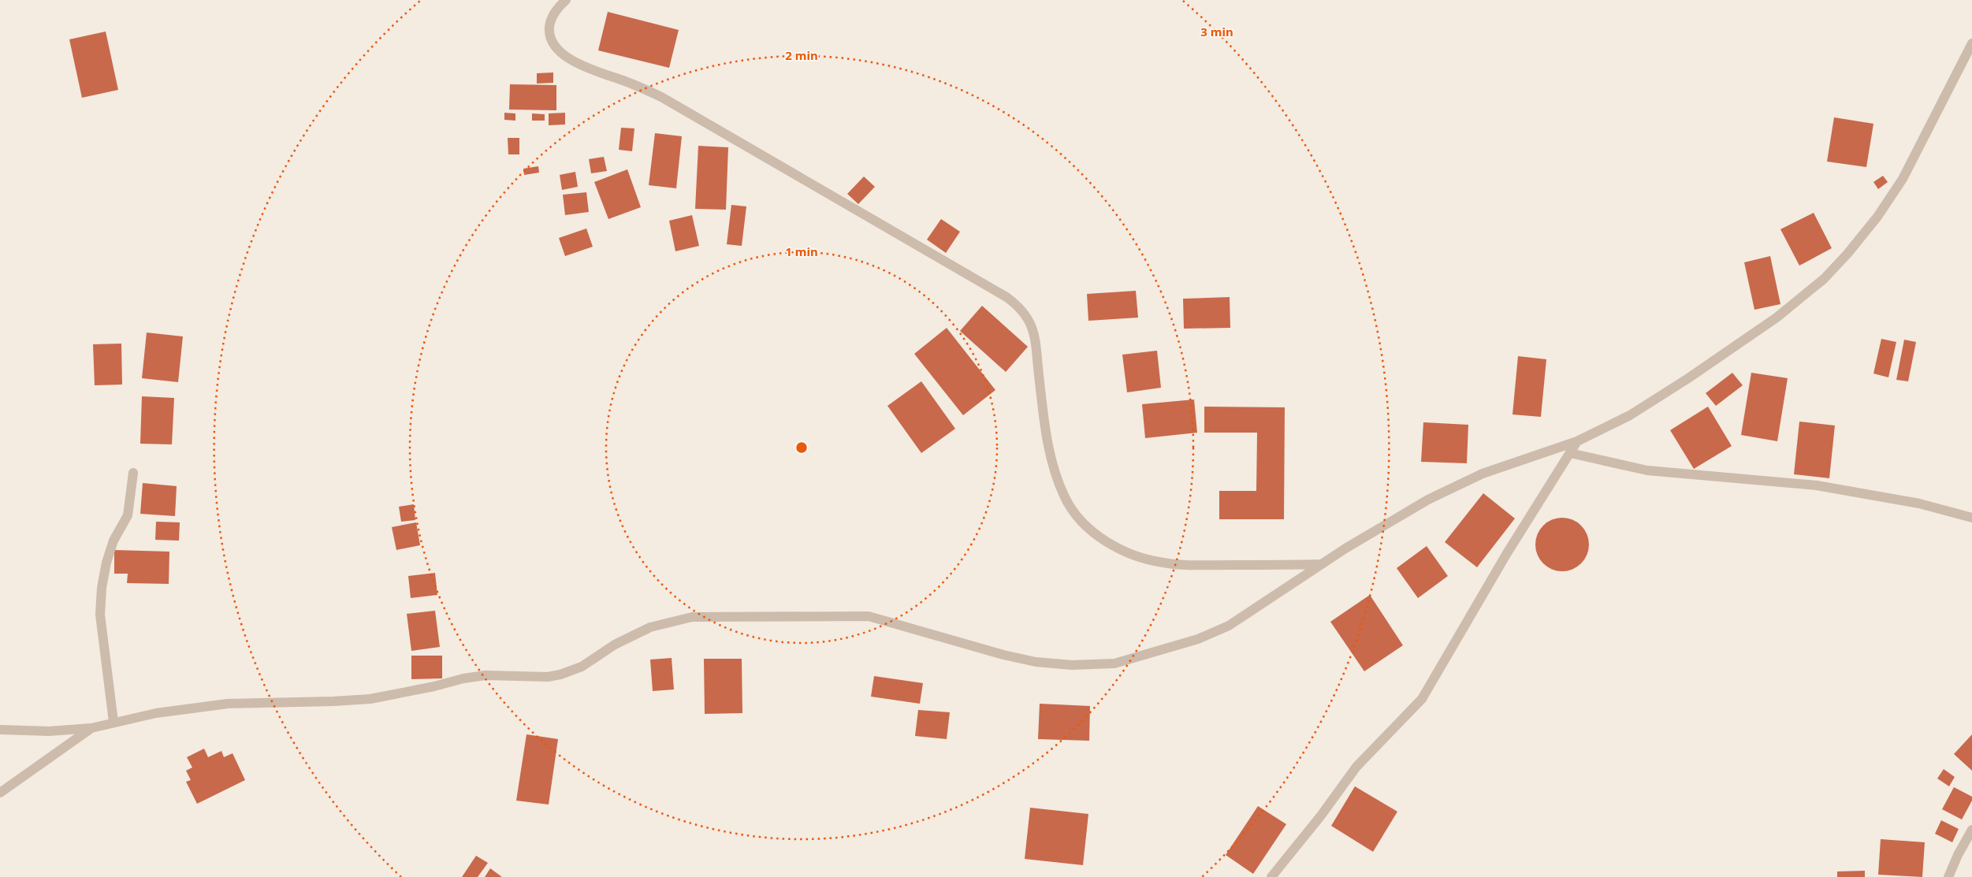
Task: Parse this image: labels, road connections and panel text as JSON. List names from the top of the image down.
{
  "rings": ["3 min", "2 min", "1 min"]
}
